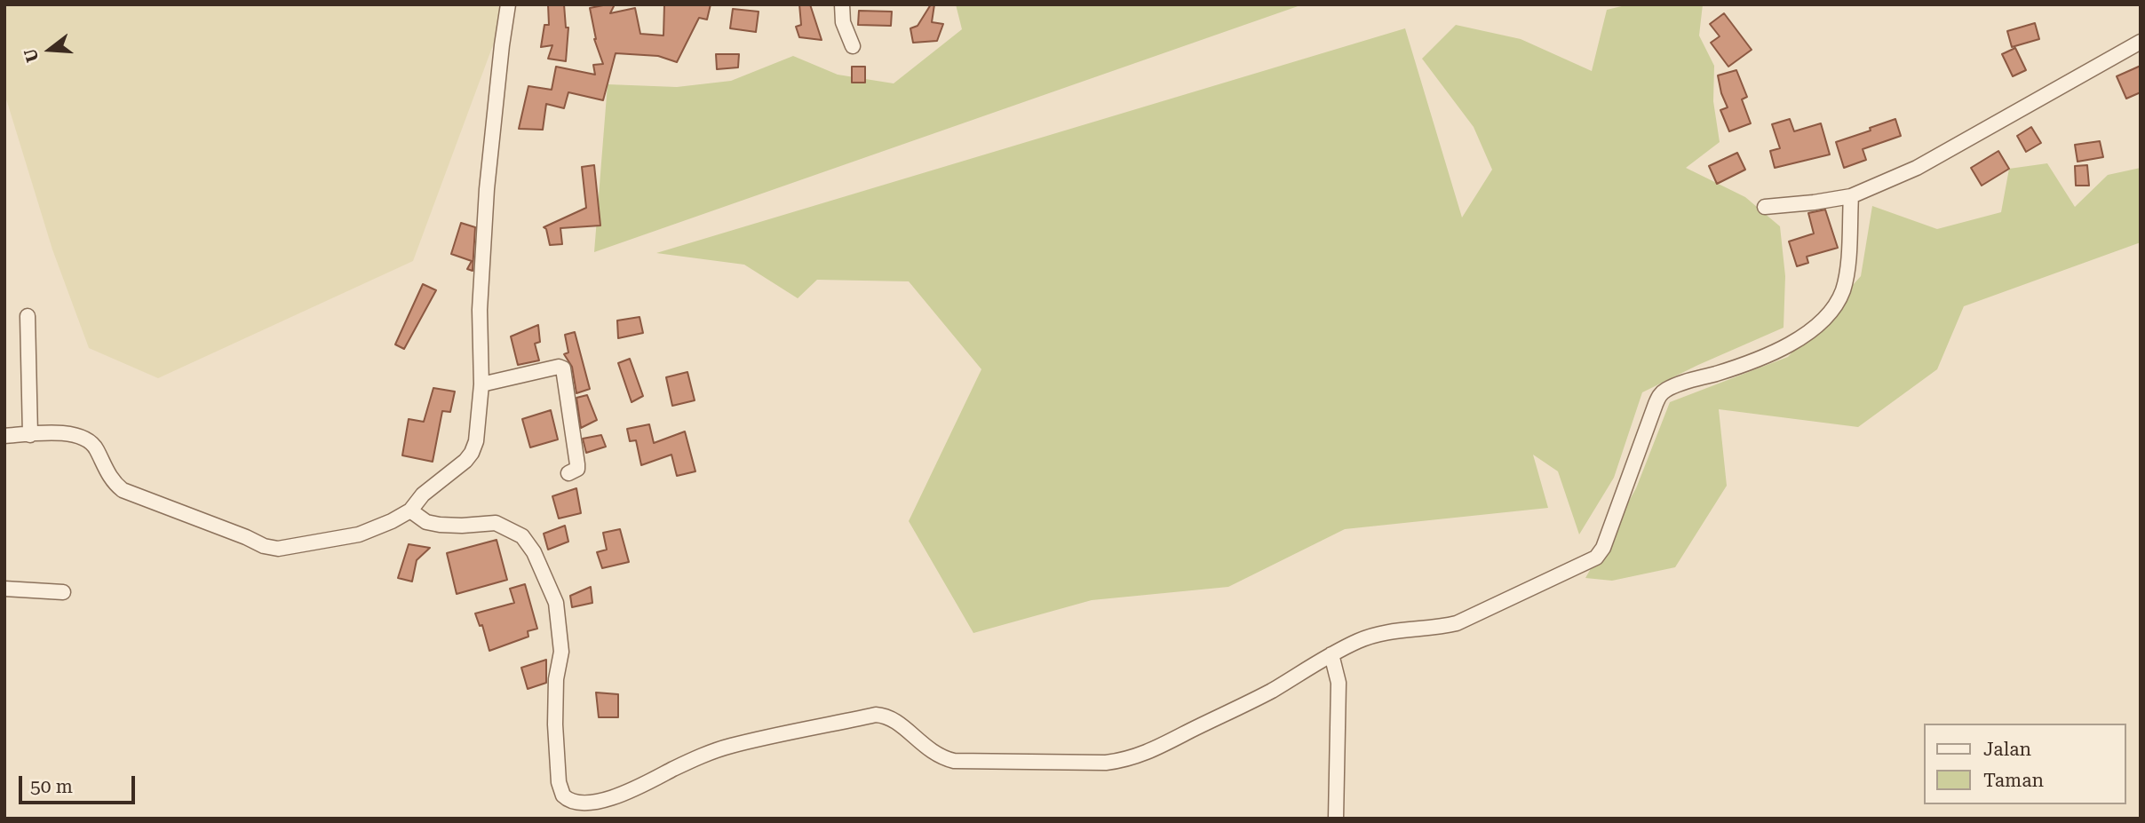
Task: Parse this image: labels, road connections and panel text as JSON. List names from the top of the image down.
{
  "legend": ["Jalan", "Taman"],
  "scale_bar": "50 m",
  "north": "left"
}
